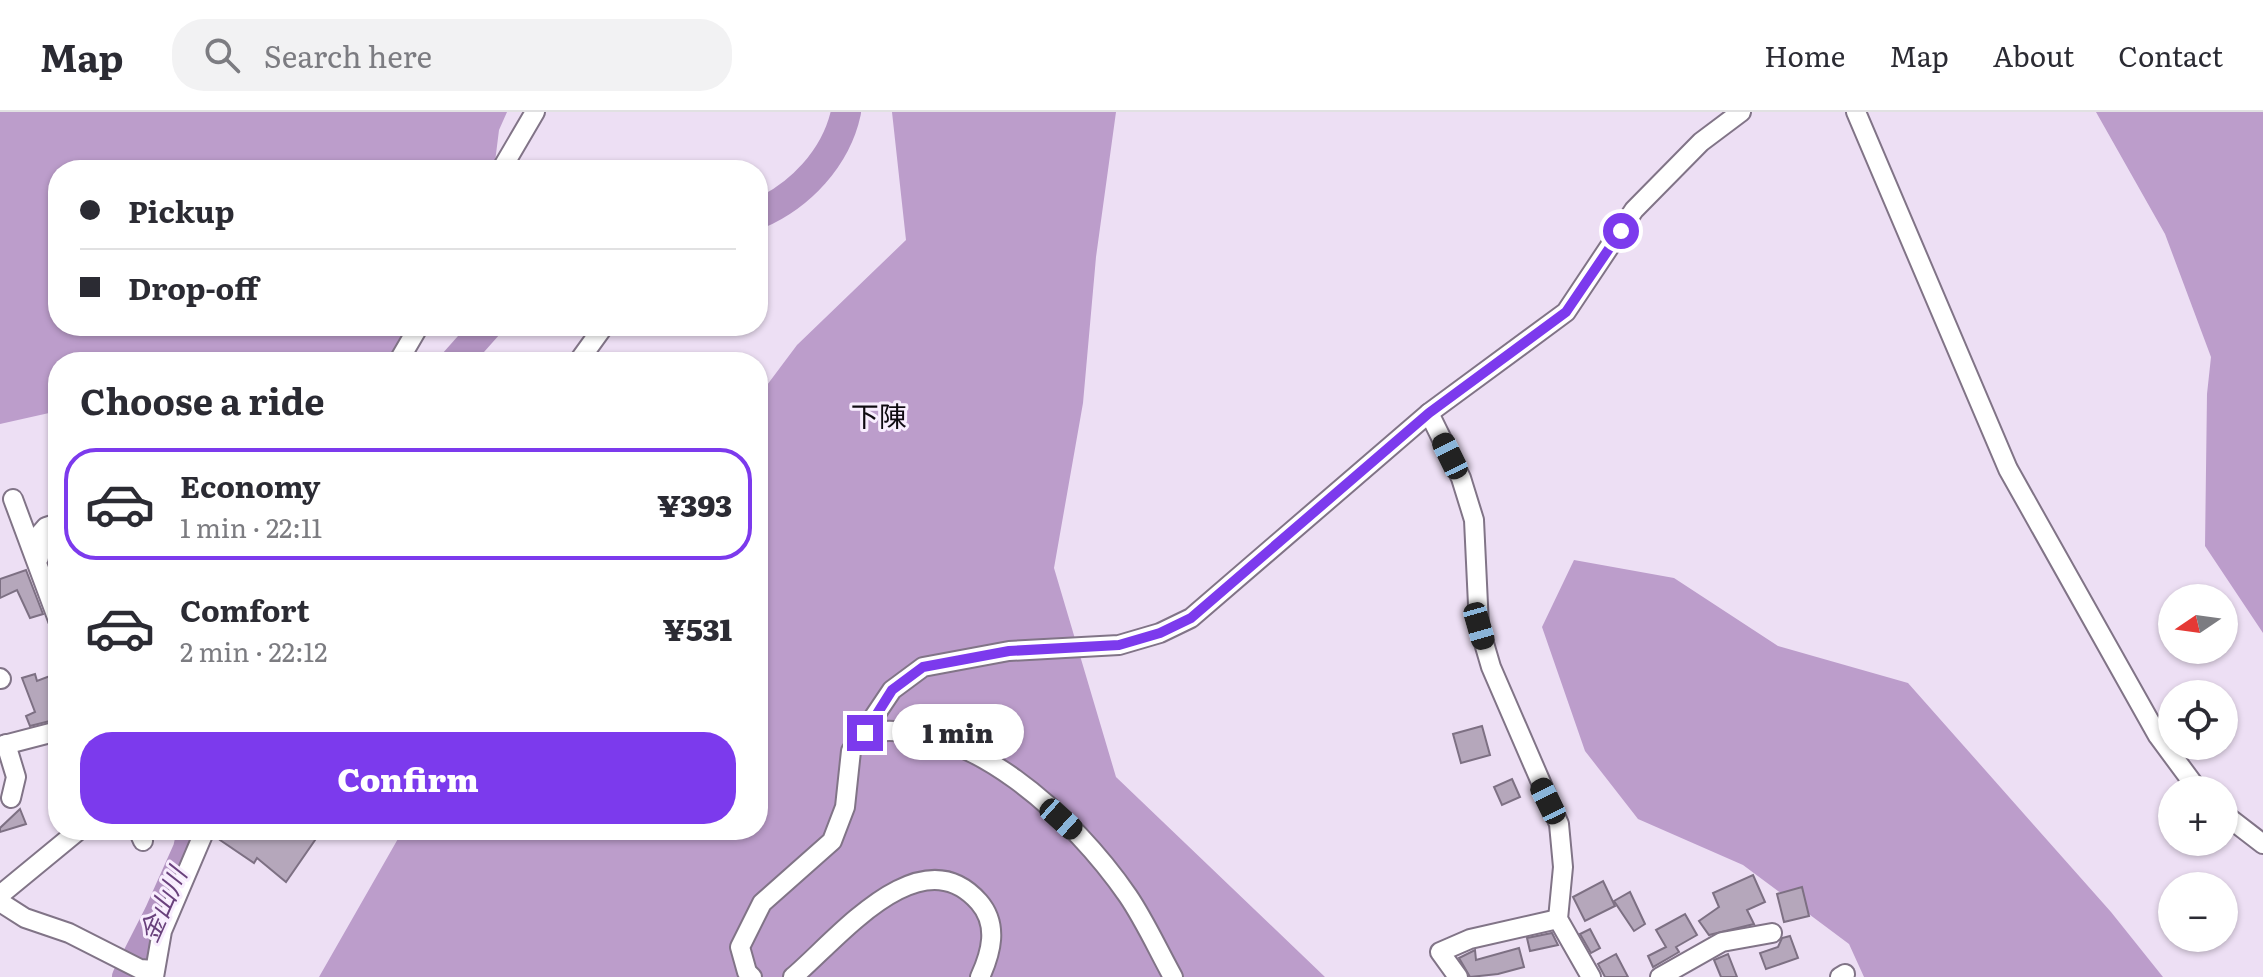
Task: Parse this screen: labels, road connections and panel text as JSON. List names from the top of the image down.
{
  "districts": ["下陳"],
  "water": ["金山川"],
  "north": "left",
  "page": {
    "header": "Map",
    "search": "Search here",
    "nav": [
      "Home",
      "Map",
      "About",
      "Contact"
    ],
    "banner": ["Pickup", "Drop-off"],
    "heading": "Choose a ride",
    "list": [
      {
        "name": "Economy",
        "note": "1 min · 22:11",
        "value": "¥393"
      },
      {
        "name": "Comfort",
        "note": "2 min · 22:12",
        "value": "¥531"
      }
    ],
    "map_buttons": ["+", "−"],
    "bubble": "1 min",
    "buttons": "Confirm"
  }
}
